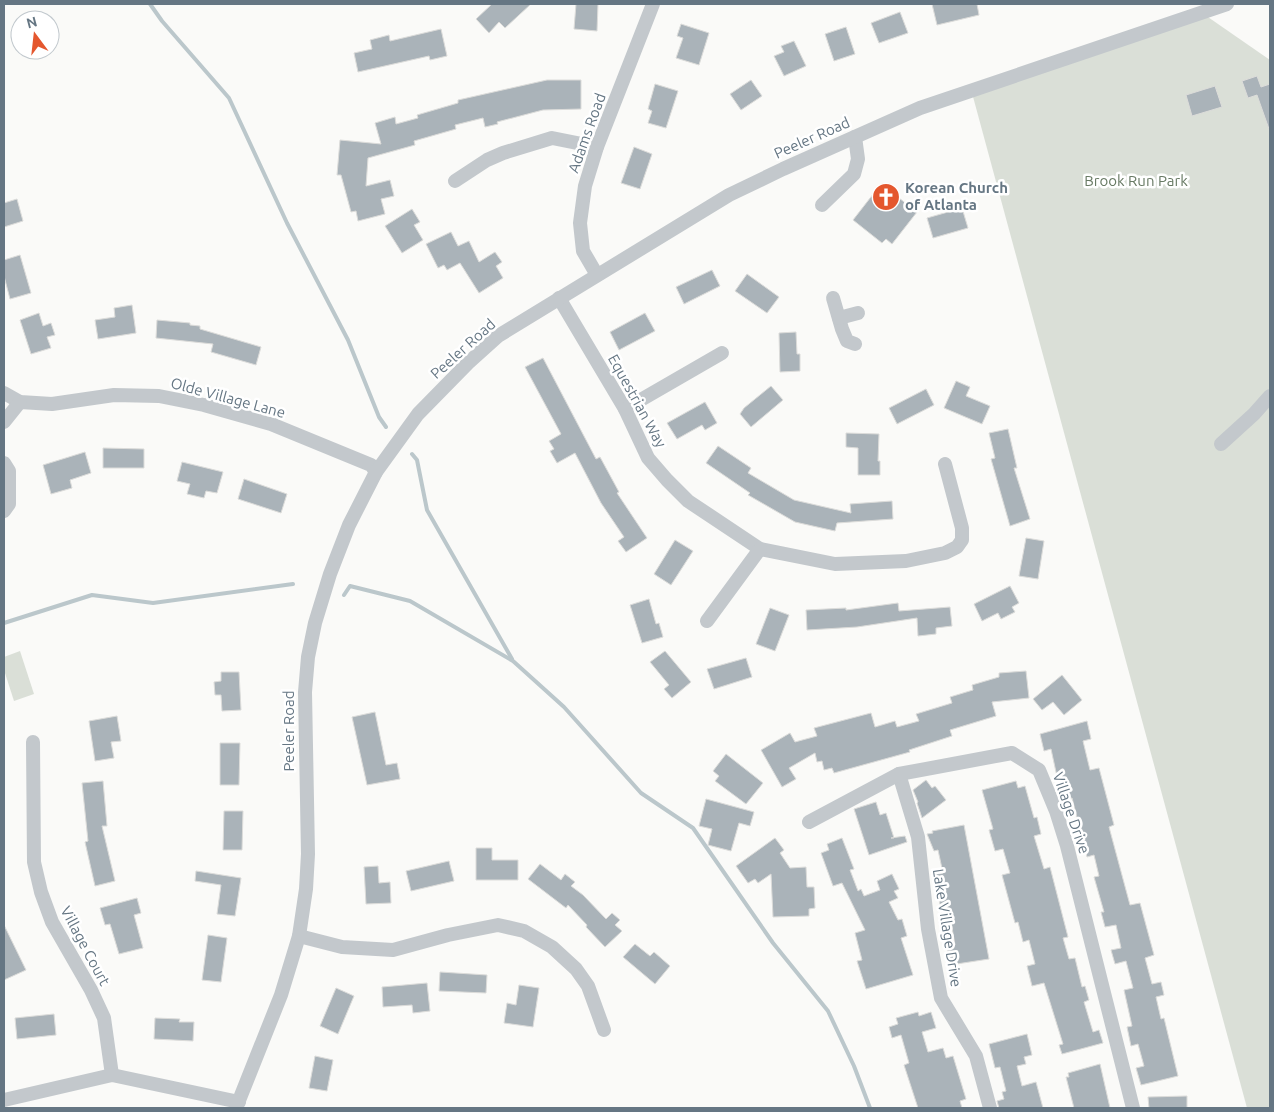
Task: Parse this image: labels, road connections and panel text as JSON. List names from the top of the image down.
{
  "streets": {
    "street": [
      "Adams Road",
      "Peeler Road",
      "Olde Village Lane",
      "Equestrian Way",
      "Village Drive",
      "Lake Village Drive",
      "Village Court"
    ]
  },
  "crossings": [
    ["Adams Road", "Peeler Road"],
    ["Peeler Road", "Olde Village Lane"],
    ["Peeler Road", "Equestrian Way"],
    ["Village Drive", "Lake Village Drive"]
  ],
  "parks": ["Brook Run Park"],
  "places": {
    "church": ["Korean Church of Atlanta"]
  },
  "north": "top"
}
